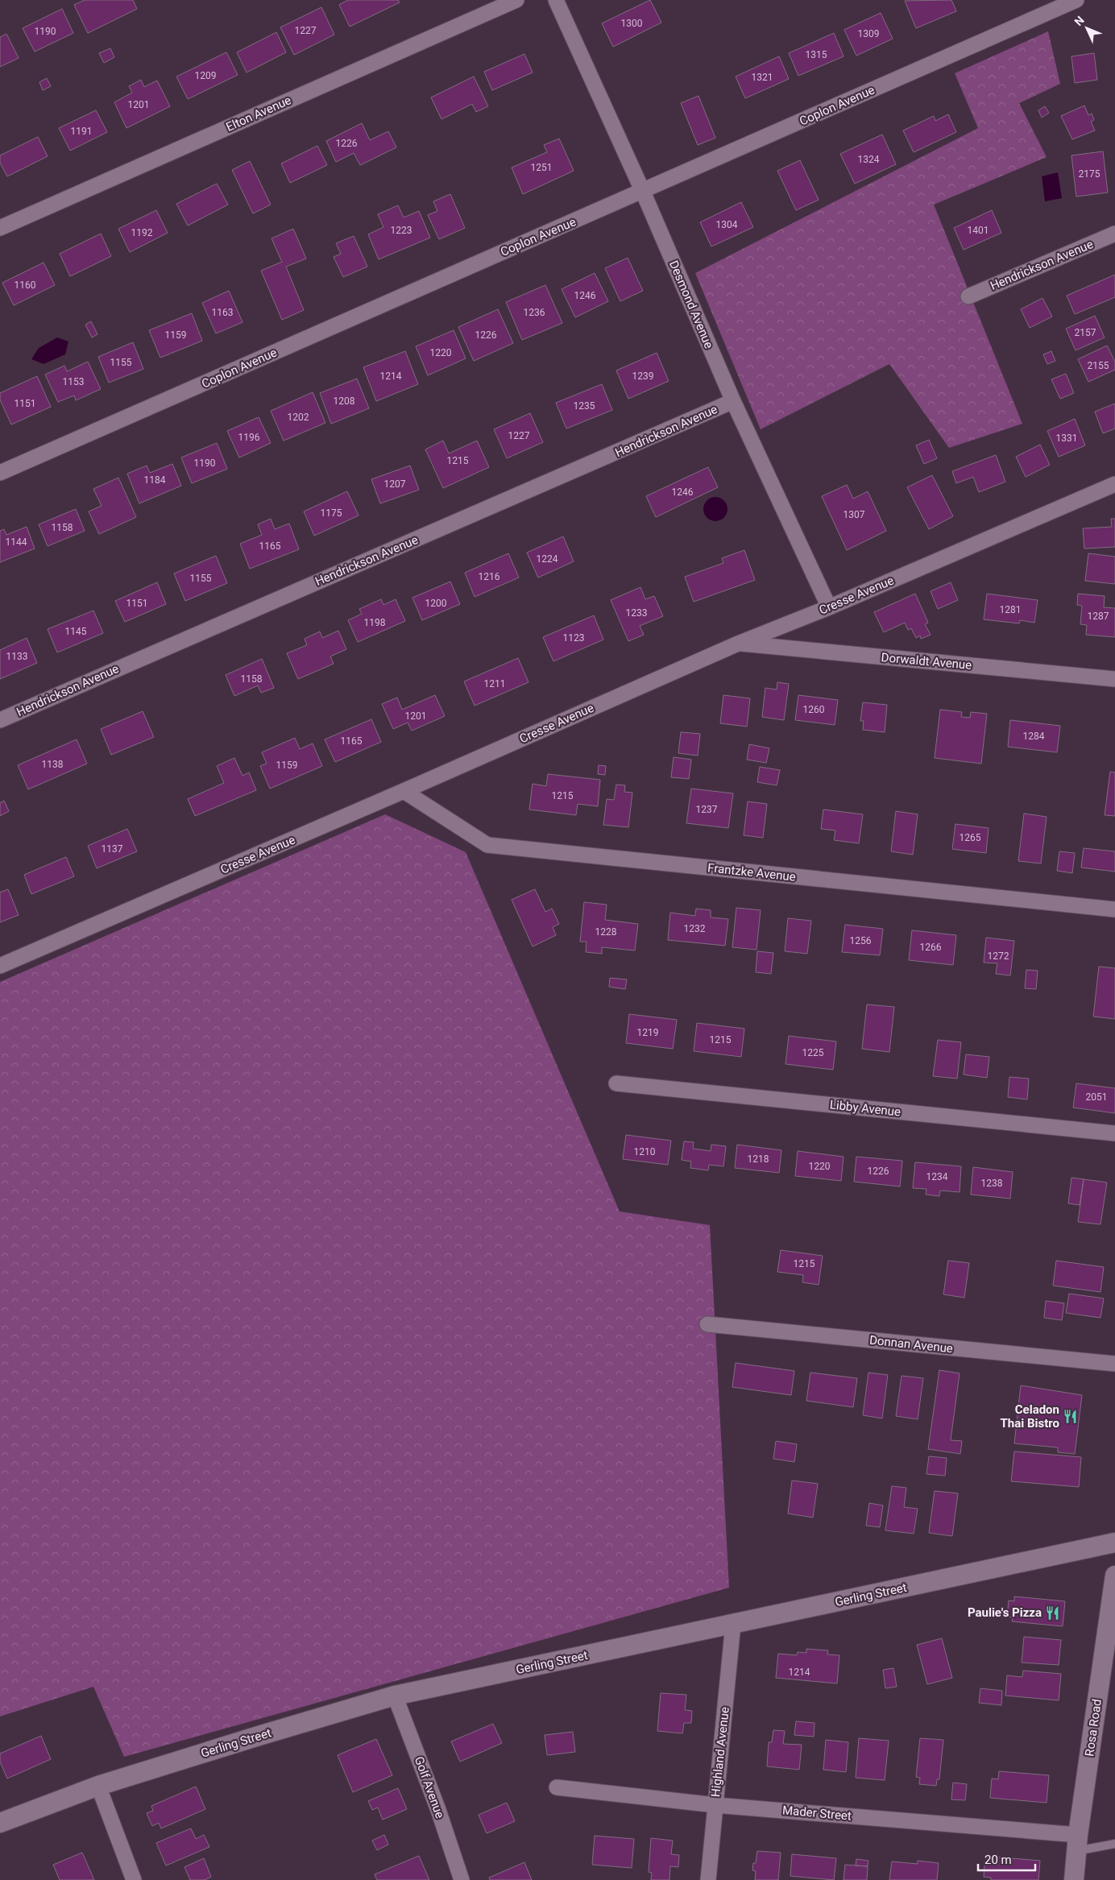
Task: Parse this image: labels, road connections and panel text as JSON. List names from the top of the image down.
{
  "streets": {
    "street": [
      "Coplon Avenue",
      "Elton Avenue",
      "Hendrickson Avenue",
      "Desmond Avenue",
      "Cresse Avenue",
      "Dorwaldt Avenue",
      "Frantzke Avenue",
      "Libby Avenue",
      "Donnan Avenue",
      "Gerling Street",
      "Rosa Road",
      "Highland Avenue",
      "Golf Avenue",
      "Mader Street"
    ]
  },
  "crossings": [
    ["Coplon Avenue", "Desmond Avenue"],
    ["Hendrickson Avenue", "Desmond Avenue"],
    ["Desmond Avenue", "Cresse Avenue"],
    ["Cresse Avenue", "Dorwaldt Avenue"],
    ["Cresse Avenue", "Frantzke Avenue"],
    ["Gerling Street", "Highland Avenue"],
    ["Gerling Street", "Golf Avenue"],
    ["Rosa Road", "Mader Street"],
    ["Highland Avenue", "Mader Street"]
  ],
  "places": {
    "restaurant": ["Celadon Thai Bistro", "Paulie's Pizza"]
  },
  "house_numbers": [
    "1300",
    "1227",
    "1190",
    "1309",
    "1315",
    "1209",
    "1321",
    "1201",
    "1191",
    "1226",
    "1324",
    "1251",
    "2175",
    "1304",
    "1223",
    "1401",
    "1192",
    "1160",
    "1246",
    "1163",
    "1236",
    "2157",
    "1159",
    "1226",
    "1220",
    "1155",
    "2155",
    "1214",
    "1239",
    "1153",
    "1208",
    "1151",
    "1235",
    "1202",
    "1227",
    "1196",
    "1331",
    "1215",
    "1190",
    "1184",
    "1207",
    "1246",
    "1175",
    "1307",
    "1158",
    "1144",
    "1165",
    "1224",
    "1216",
    "1155",
    "1151",
    "1200",
    "1281",
    "1233",
    "1287",
    "1198",
    "1145",
    "1123",
    "1133",
    "1158",
    "1211",
    "1260",
    "1201",
    "1284",
    "1165",
    "1138",
    "1159",
    "1215",
    "1237",
    "1265",
    "1137",
    "1232",
    "1228",
    "1256",
    "1266",
    "1272",
    "1219",
    "1215",
    "1225",
    "2051",
    "1210",
    "1218",
    "1220",
    "1226",
    "1234",
    "1238",
    "1215",
    "1214"
  ],
  "scale_bar": "20 m",
  "north": "top left"
}
